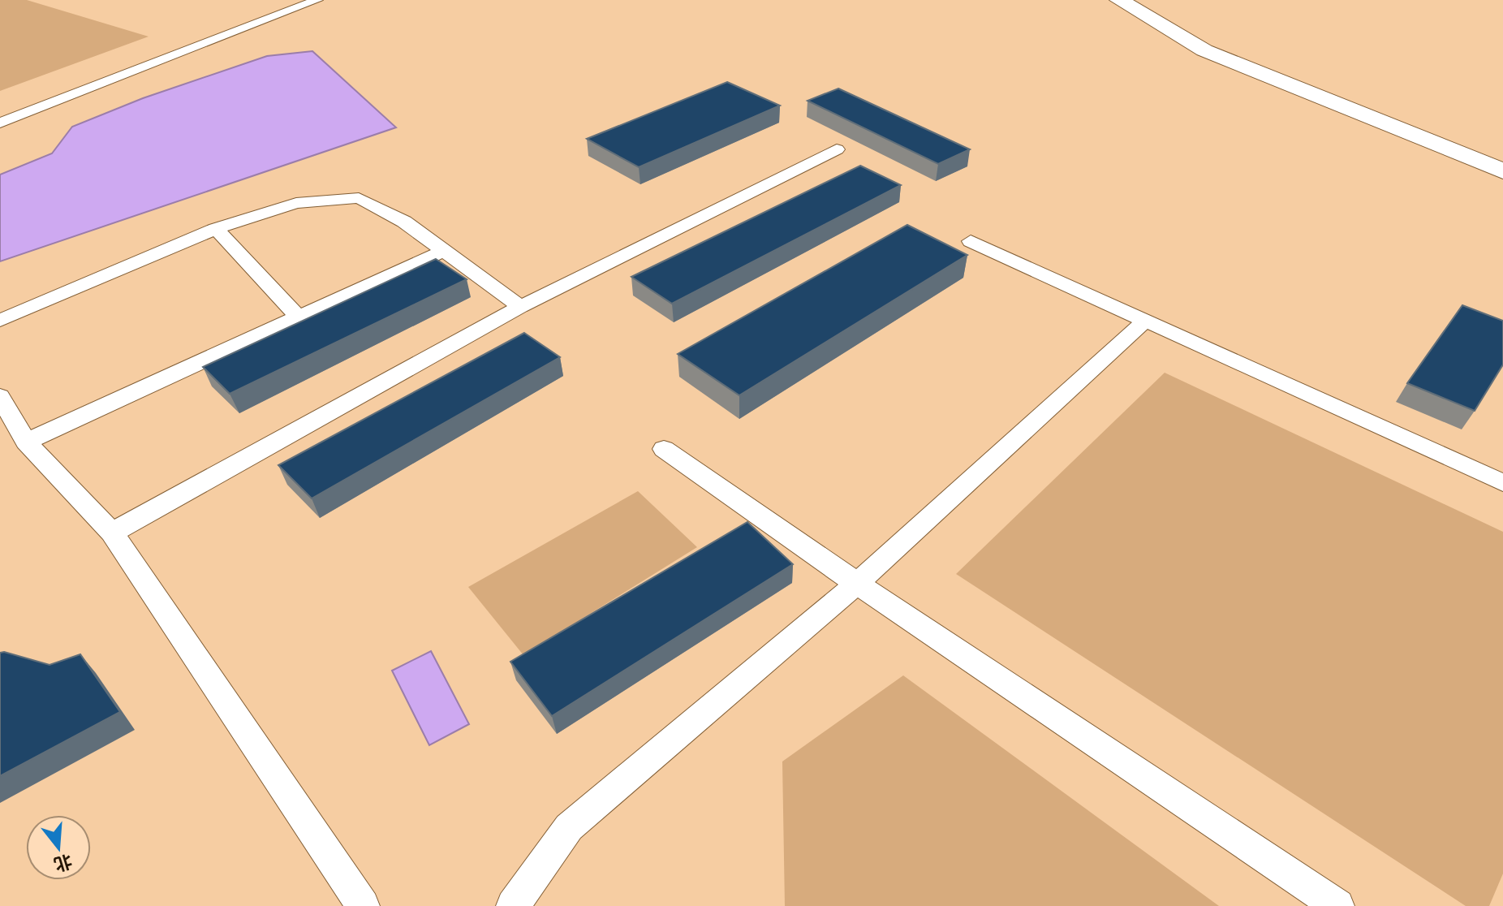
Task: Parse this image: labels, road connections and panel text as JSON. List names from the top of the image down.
{
  "north": "bottom"
}
